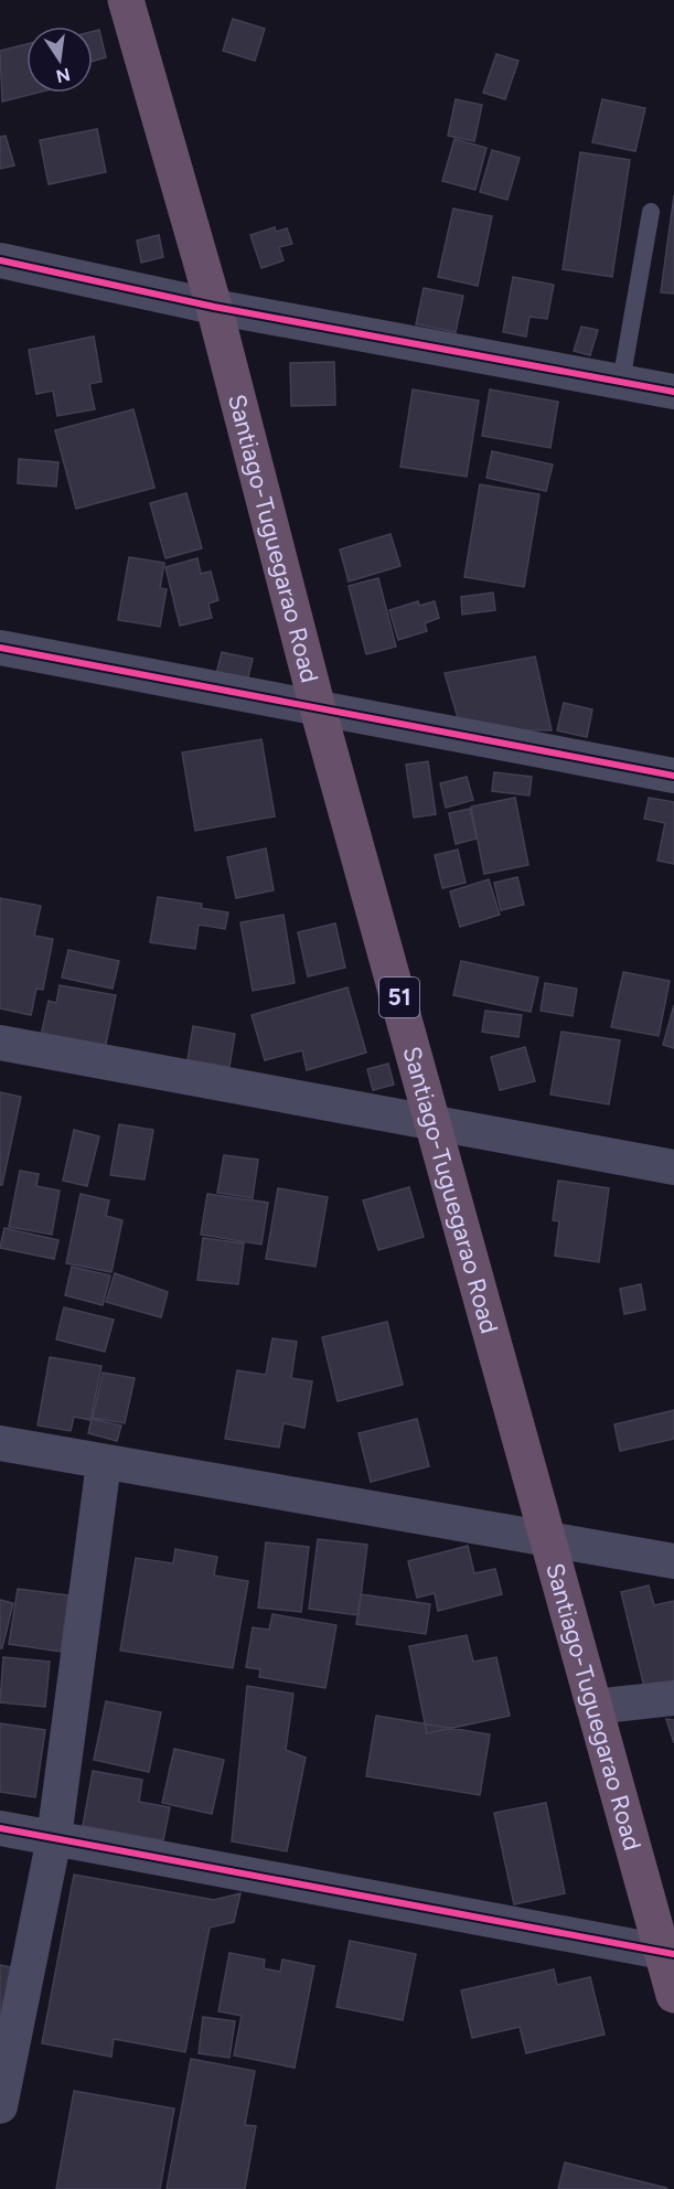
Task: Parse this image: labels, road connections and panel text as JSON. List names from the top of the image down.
{
  "streets": {
    "highway": ["Santiago-Tuguegarao Road", "51"]
  },
  "north": "bottom"
}
